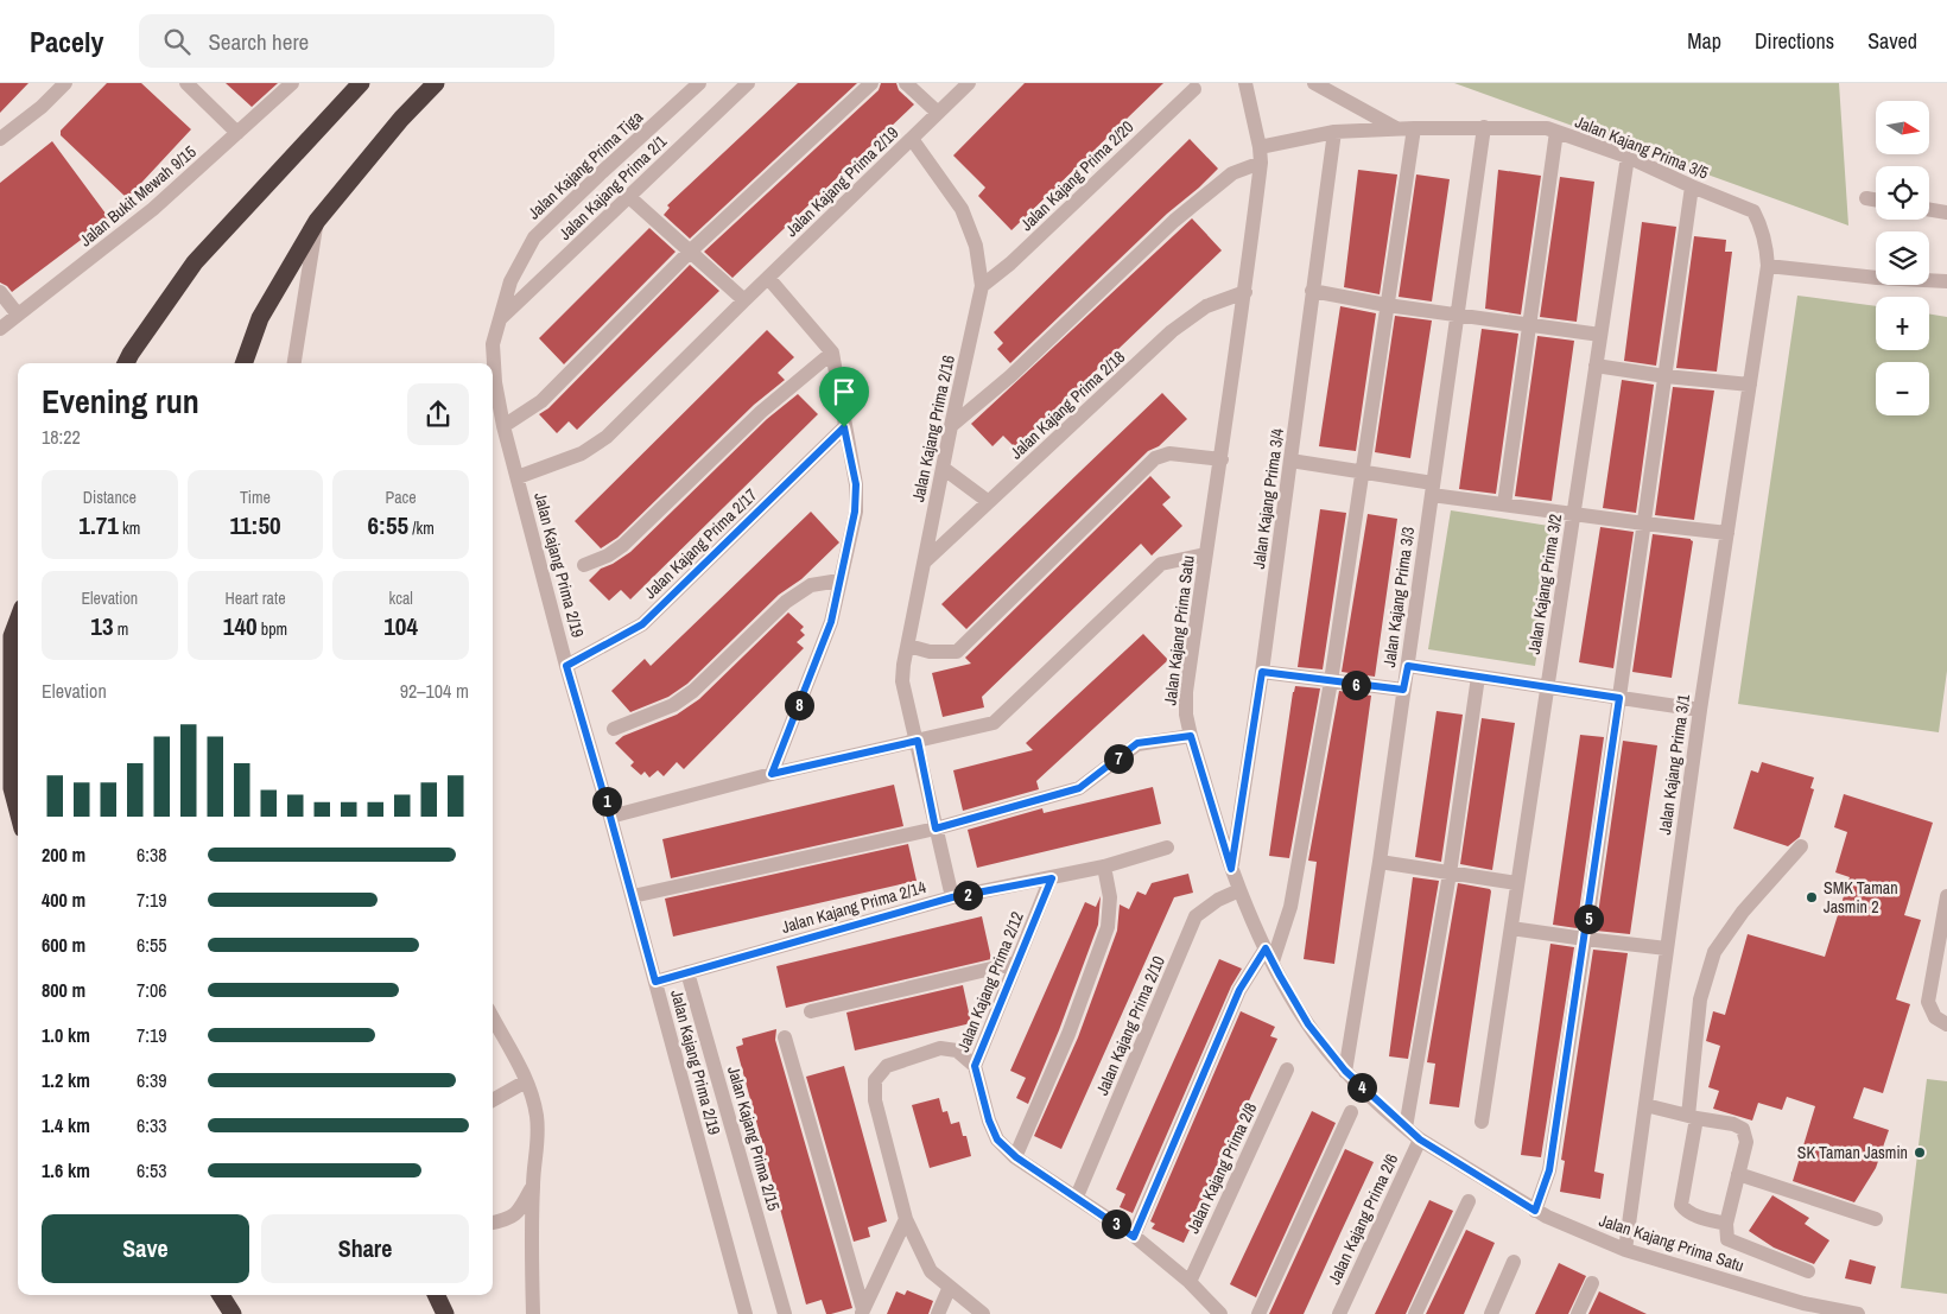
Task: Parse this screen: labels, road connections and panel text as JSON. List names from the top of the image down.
{
  "streets": {
    "street": [
      "Jalan Kajang Prima 3/5",
      "Jalan Kajang Prima Tiga",
      "Jalan Kajang Prima 2/20",
      "Jalan Kajang Prima 2/19",
      "Jalan Kajang Prima 2/1",
      "Jalan Bukit Mewah 9/15",
      "Jalan Kajang Prima 2/18",
      "Jalan Kajang Prima 2/16",
      "Jalan Kajang Prima 3/4",
      "Jalan Kajang Prima 2/17",
      "Jalan Kajang Prima 3/2",
      "Jalan Kajang Prima 3/3",
      "Jalan Kajang Prima Satu",
      "Jalan Kajang Prima 3/1",
      "Jalan Kajang Prima 2/14",
      "Jalan Kajang Prima 2/12",
      "Jalan Kajang Prima 2/10",
      "Jalan Kajang Prima 2/15",
      "Jalan Kajang Prima 2/8",
      "Jalan Kajang Prima 2/6"
    ]
  },
  "crossings": [
    ["Jalan Kajang Prima 3/5", "Jalan Kajang Prima 3/4"],
    ["Jalan Kajang Prima 3/5", "Jalan Kajang Prima 3/2"],
    ["Jalan Kajang Prima 3/5", "Jalan Kajang Prima 3/3"],
    ["Jalan Kajang Prima 3/5", "Jalan Kajang Prima Satu"],
    ["Jalan Kajang Prima 3/5", "Jalan Kajang Prima 3/1"],
    ["Jalan Kajang Prima Tiga", "Jalan Kajang Prima 2/19"],
    ["Jalan Kajang Prima Tiga", "Jalan Kajang Prima 2/1"],
    ["Jalan Kajang Prima 2/20", "Jalan Kajang Prima 2/16"],
    ["Jalan Kajang Prima 2/19", "Jalan Kajang Prima 2/1"],
    ["Jalan Kajang Prima 2/19", "Jalan Kajang Prima 2/16"],
    ["Jalan Kajang Prima 2/19", "Jalan Kajang Prima 2/17"],
    ["Jalan Kajang Prima 2/19", "Jalan Kajang Prima 2/14"],
    ["Jalan Kajang Prima 2/18", "Jalan Kajang Prima 2/16"],
    ["Jalan Kajang Prima 2/18", "Jalan Kajang Prima Satu"],
    ["Jalan Kajang Prima 2/16", "Jalan Kajang Prima 2/14"],
    ["Jalan Kajang Prima 3/4", "Jalan Kajang Prima Satu"],
    ["Jalan Kajang Prima 3/3", "Jalan Kajang Prima Satu"],
    ["Jalan Kajang Prima Satu", "Jalan Kajang Prima 3/1"],
    ["Jalan Kajang Prima Satu", "Jalan Kajang Prima 2/10"],
    ["Jalan Kajang Prima Satu", "Jalan Kajang Prima 2/6"],
    ["Jalan Kajang Prima 2/14", "Jalan Kajang Prima 2/12"],
    ["Jalan Kajang Prima 2/14", "Jalan Kajang Prima 2/15"]
  ],
  "places": ["SMK Taman Jasmin 2", "SK Taman Jasmin"],
  "north": "right",
  "page": {
    "header": "Pacely",
    "search": "Search here",
    "nav": ["Map", "Directions", "Saved"],
    "map_buttons": ["+", "−"],
    "heading": ["Evening run", "18:22"],
    "stats": [
      ["Distance", "1.71 km"],
      ["Time", "11:50"],
      ["Pace", "6:55 /km"],
      ["Elevation", "13 m"],
      ["Heart rate", "140 bpm"],
      ["kcal", "104"]
    ],
    "chart": ["Elevation", "92–104 m"],
    "pins": [
      "6",
      "8",
      "7",
      "1",
      "2",
      "5",
      "4",
      "3"
    ],
    "list": [
      {
        "name": "200 m",
        "note": "6:38"
      },
      {
        "name": "400 m",
        "note": "7:19"
      },
      {
        "name": "600 m",
        "note": "6:55"
      },
      {
        "name": "800 m",
        "note": "7:06"
      },
      {
        "name": "1.0 km",
        "note": "7:19"
      },
      {
        "name": "1.2 km",
        "note": "6:39"
      },
      {
        "name": "1.4 km",
        "note": "6:33"
      },
      {
        "name": "1.6 km",
        "note": "6:53"
      }
    ],
    "buttons": ["Save", "Share"]
  }
}
